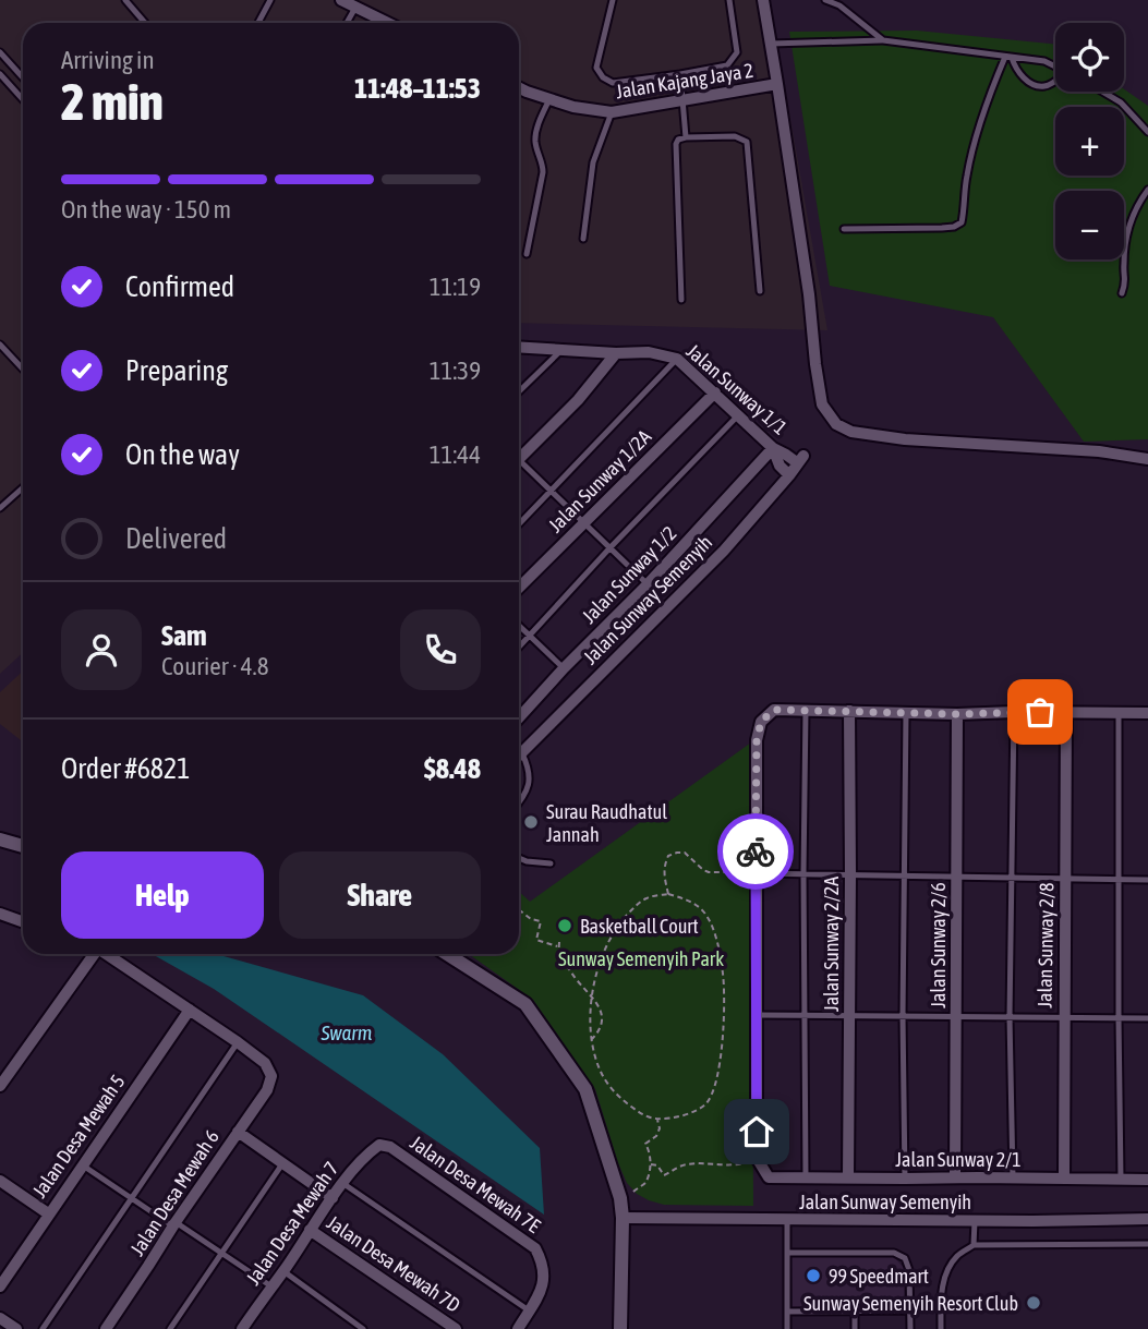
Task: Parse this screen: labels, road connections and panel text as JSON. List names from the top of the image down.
{
  "streets": {
    "street": [
      "Jalan Kajang Jaya 2",
      "Jalan Sunway 1/1",
      "Jalan Sunway 1/2A",
      "Jalan Sunway 1/2",
      "Jalan Sunway Semenyih",
      "Jalan Sunway 2/2A",
      "Jalan Sunway 2/6",
      "Jalan Sunway 2/8",
      "Jalan Desa Mewah 5",
      "Jalan Sunway 2/1",
      "Jalan Desa Mewah 7E",
      "Jalan Desa Mewah 6",
      "Jalan Desa Mewah 7",
      "Jalan Desa Mewah 7D"
    ]
  },
  "crossings": [
    ["Jalan Sunway 1/1", "Jalan Sunway 1/2A"],
    ["Jalan Sunway 1/1", "Jalan Sunway 1/2"],
    ["Jalan Sunway 1/1", "Jalan Sunway Semenyih"],
    ["Jalan Sunway 2/2A", "Jalan Sunway 2/1"],
    ["Jalan Sunway 2/6", "Jalan Sunway 2/1"],
    ["Jalan Sunway 2/8", "Jalan Sunway 2/1"],
    ["Jalan Desa Mewah 7E", "Jalan Desa Mewah 7"],
    ["Jalan Desa Mewah 7", "Jalan Desa Mewah 7D"]
  ],
  "water": ["Swarm"],
  "parks": ["Sunway Semenyih Park"],
  "places": [
    "Surau Raudhatul Jannah",
    "Basketball Court",
    "99 Speedmart",
    "Sunway Semenyih Resort Club"
  ],
  "page": {
    "map_buttons": ["+", "−"],
    "heading": ["2 min", "Arriving in", "11:48–11:53"],
    "panel": [
      "Sam",
      "Courier · 4.8",
      "Order #6821",
      "$8.48"
    ],
    "bar": "On the way · 150 m",
    "list": [
      ["Confirmed", "11:19"],
      ["Preparing", "11:39"],
      ["On the way", "11:44"],
      "Delivered"
    ],
    "buttons": ["Help", "Share"]
  }
}
